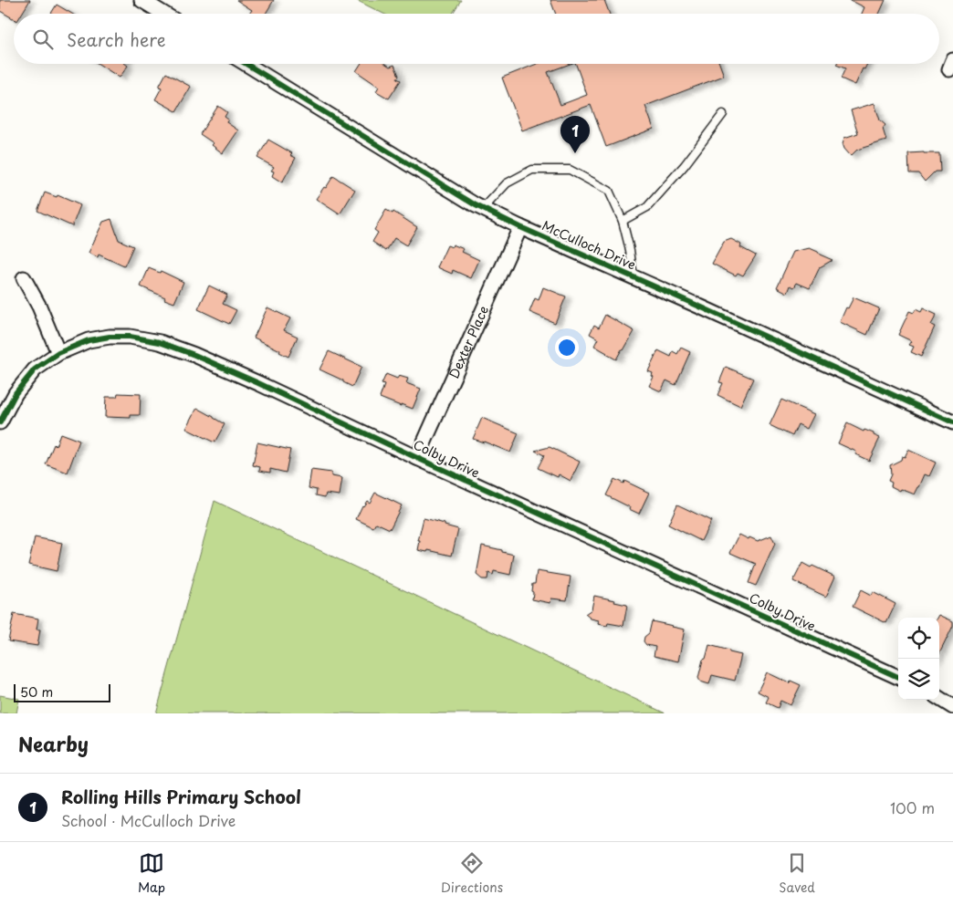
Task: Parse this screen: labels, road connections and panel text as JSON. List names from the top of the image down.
{
  "streets": {
    "street": ["McCulloch Drive", "Dexter Place", "Colby Drive"]
  },
  "crossings": [
    ["McCulloch Drive", "Dexter Place"],
    ["Dexter Place", "Colby Drive"]
  ],
  "scale_bar": "50 m",
  "page": {
    "search": "Search here",
    "pins": "1",
    "scale": "50 m",
    "heading": "Nearby",
    "list": [
      {
        "mark": "1",
        "name": "Rolling Hills Primary School",
        "note": "School · McCulloch Drive",
        "value": "100 m"
      }
    ],
    "nav": ["Map", "Directions", "Saved"]
  }
}
